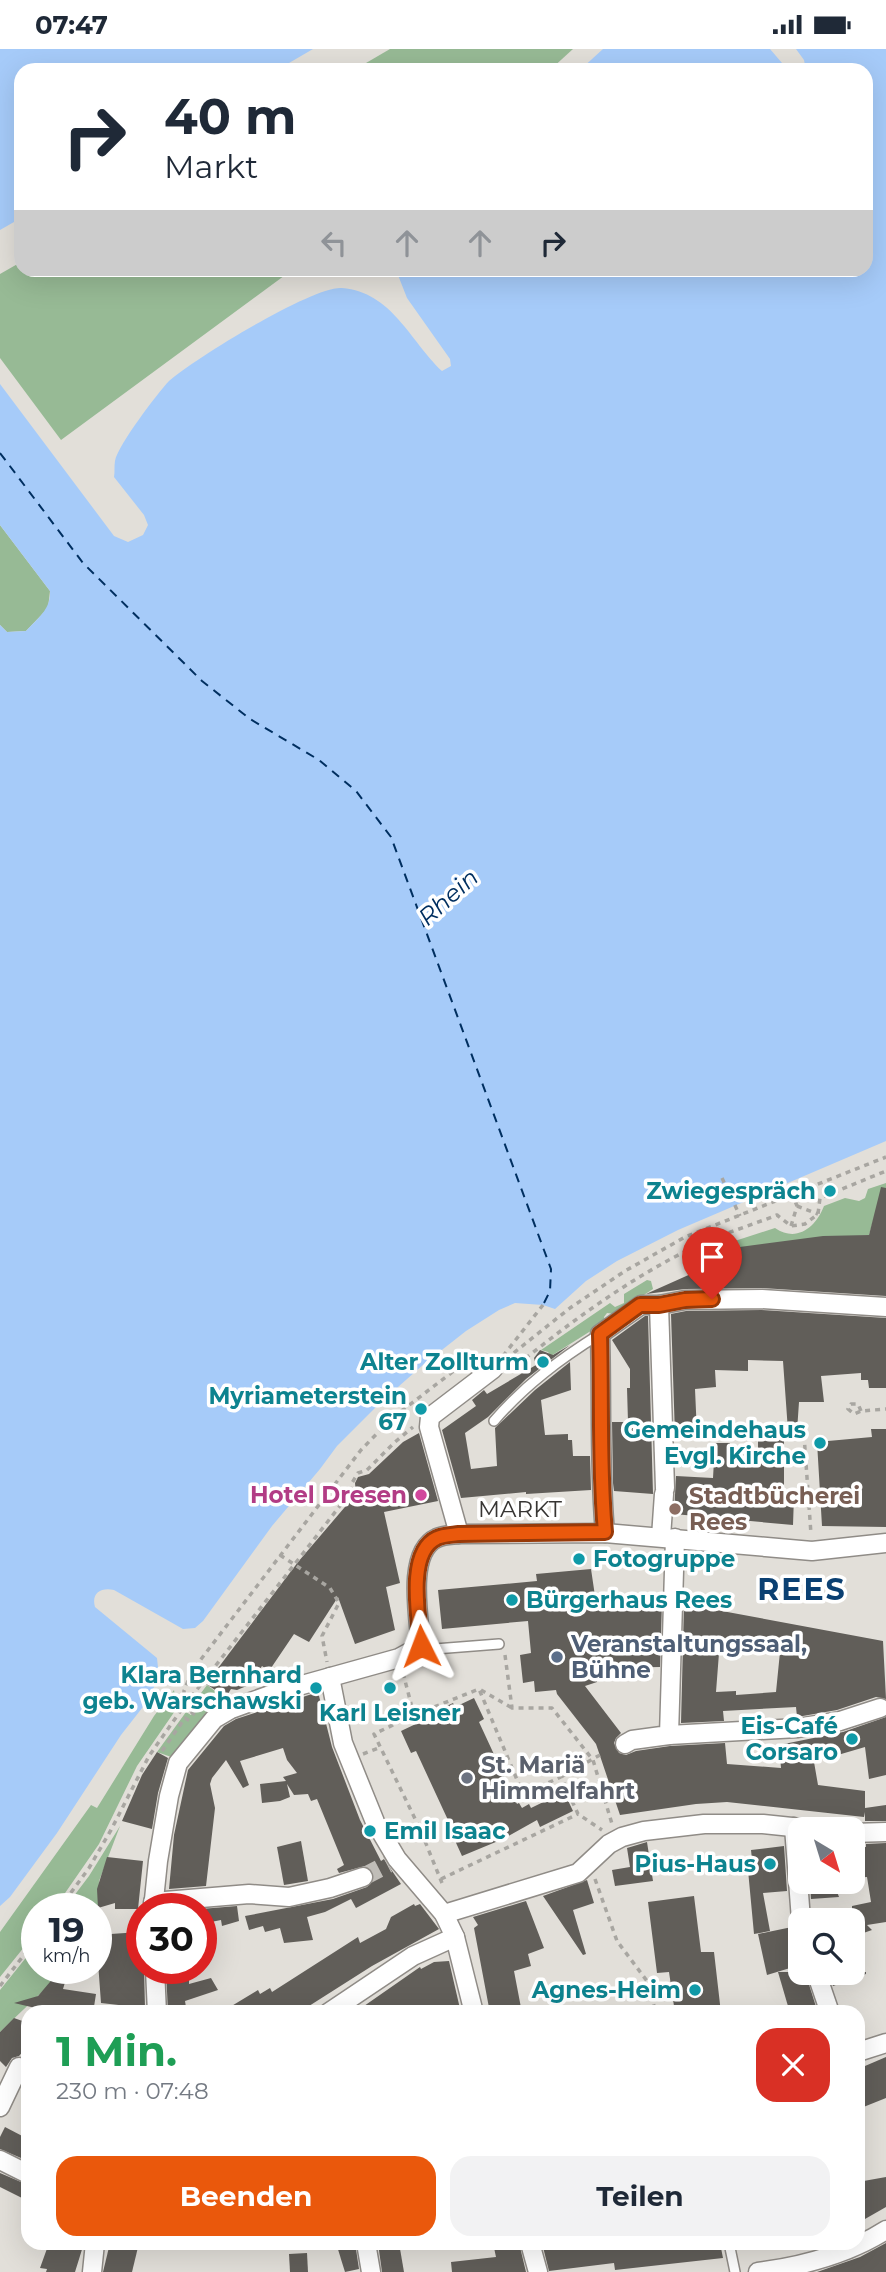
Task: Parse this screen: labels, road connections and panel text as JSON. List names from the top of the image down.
{
  "streets": {
    "street": ["MARKT"]
  },
  "districts": ["REES"],
  "water": ["Rhein"],
  "places": [
    "Zwiegespräch",
    "Alter Zollturm",
    "Myriameterstein 67",
    "Gemeindehaus Evgl. Kirche",
    "Hotel Dresen",
    "Stadtbücherei Rees",
    "Fotogruppe",
    "Bürgerhaus Rees",
    "Veranstaltungssaal, Bühne",
    "Klara Bernhard geb. Warschawski",
    "Karl Leisner",
    "Eis-Café Corsaro",
    "St. Mariä Himmelfahrt",
    "Emil Isaac",
    "Pius-Haus",
    "Agnes-Heim"
  ],
  "north": "bottom right",
  "page": {
    "status": "07:47",
    "turn": ["40 m", "Markt"],
    "speed": "19 km/h",
    "limit": "30",
    "heading": ["1 Min.", "230 m · 07:48"],
    "buttons": ["Beenden", "Teilen"]
  }
}
